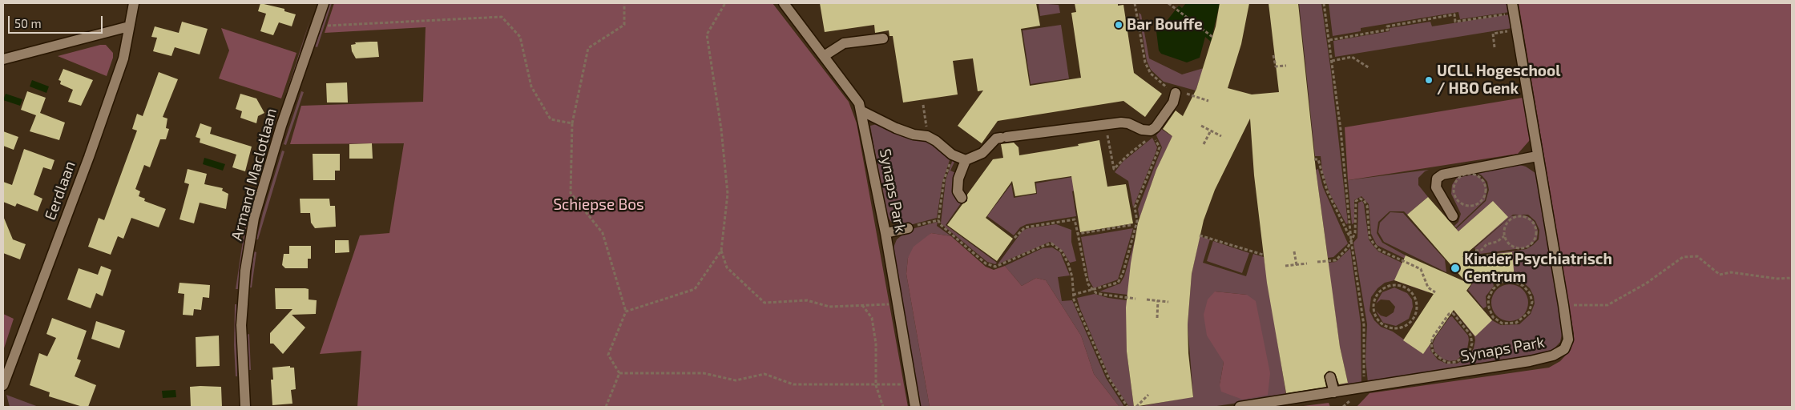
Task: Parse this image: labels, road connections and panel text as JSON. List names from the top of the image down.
{
  "streets": {
    "street": ["Armand Maclotlaan", "Eerdlaan", "Synaps Park"]
  },
  "parks": ["Schiepse Bos"],
  "places": ["Bar Bouffe", "UCLL Hogeschool / HBO Genk", "Kinder Psychiatrisch Centrum"],
  "scale_bar": "50 m"
}
